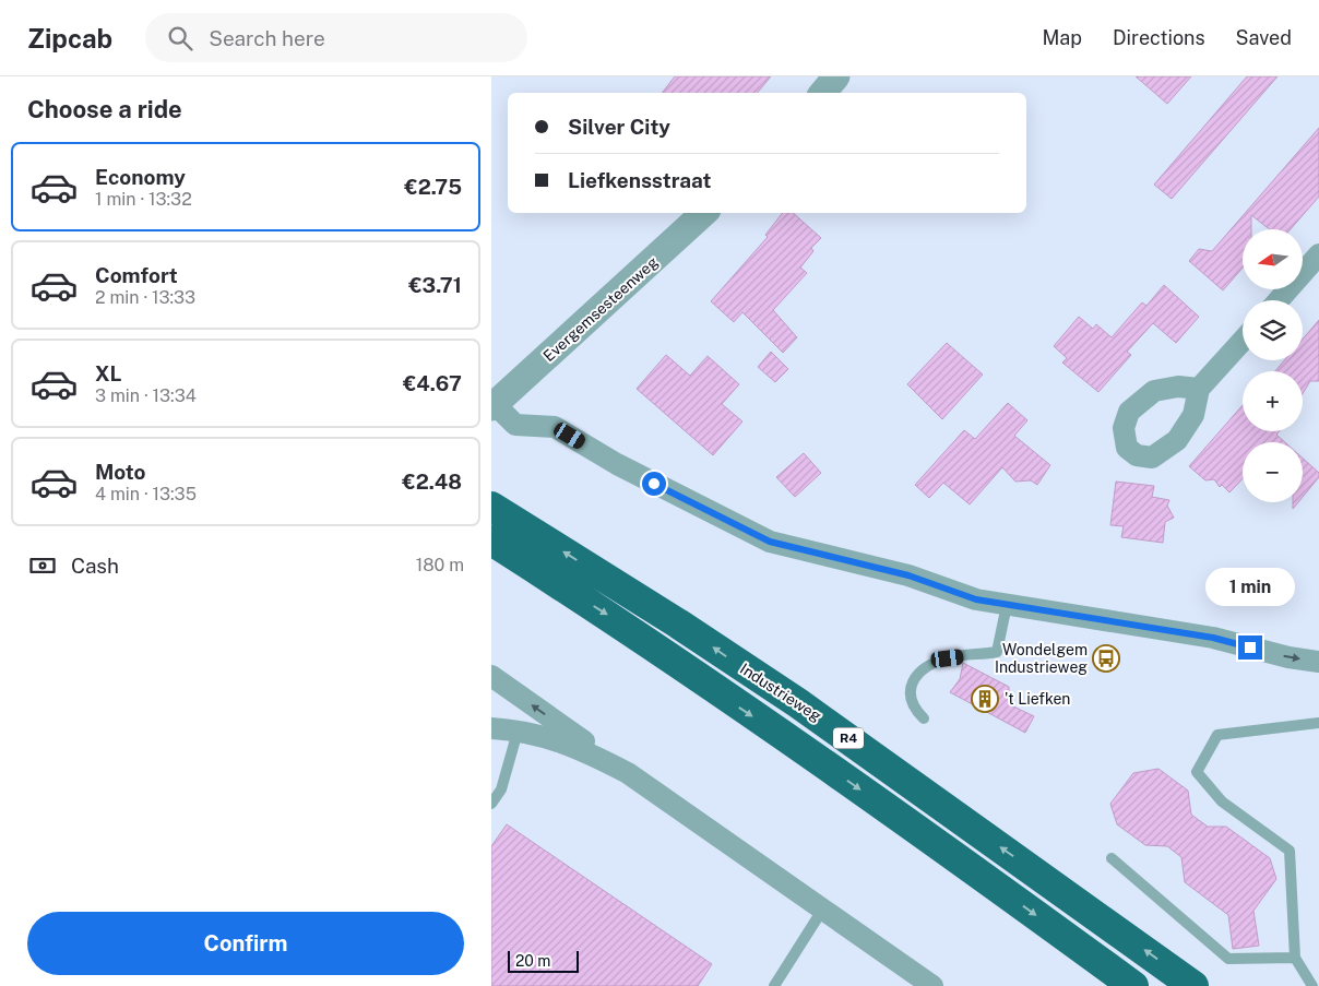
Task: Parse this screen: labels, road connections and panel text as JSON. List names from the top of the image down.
{
  "streets": {
    "highway": ["Industrieweg", "R4"],
    "street": ["Evergemsesteenweg"]
  },
  "places": {
    "bus stop": ["Wondelgem Industrieweg"],
    "building": ["'t Liefken"]
  },
  "scale_bar": "20 m",
  "north": "left",
  "page": {
    "header": "Zipcab",
    "search": "Search here",
    "nav": ["Map", "Directions", "Saved"],
    "heading": "Choose a ride",
    "banner": ["Silver City", "Liefkensstraat"],
    "list": [
      {
        "name": "Economy",
        "note": "1 min · 13:32",
        "value": "€2.75"
      },
      {
        "name": "Comfort",
        "note": "2 min · 13:33",
        "value": "€3.71"
      },
      {
        "name": "XL",
        "note": "3 min · 13:34",
        "value": "€4.67"
      },
      {
        "name": "Moto",
        "note": "4 min · 13:35",
        "value": "€2.48"
      }
    ],
    "map_buttons": ["+", "−"],
    "pay": ["Cash", "180 m"],
    "bubble": "1 min",
    "buttons": "Confirm",
    "scale": "20 m"
  }
}
